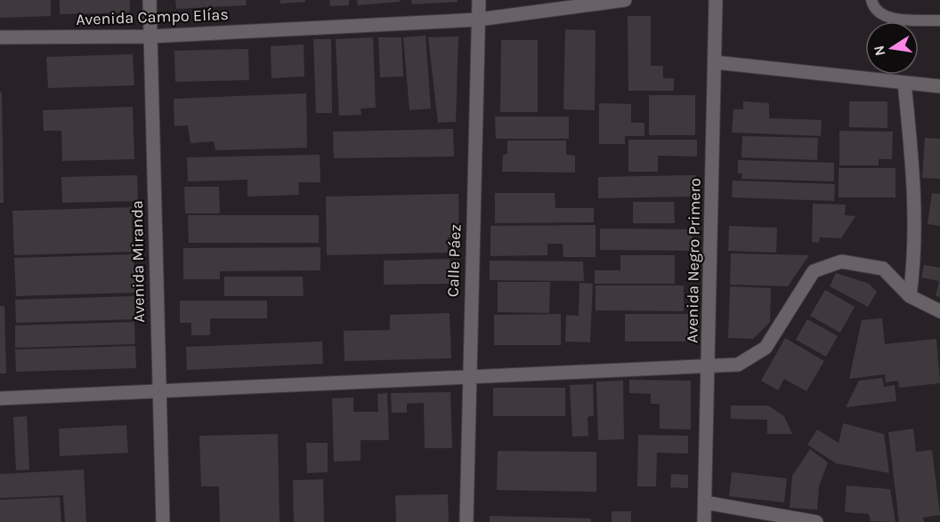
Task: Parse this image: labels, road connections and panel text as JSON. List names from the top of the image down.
{
  "streets": {
    "street": [
      "Avenida Campo Elías",
      "Calle Páez",
      "Avenida Negro Primero",
      "Avenida Miranda"
    ]
  },
  "crossings": [
    ["Avenida Campo Elías", "Calle Páez"],
    ["Avenida Campo Elías", "Avenida Miranda"]
  ],
  "north": "left"
}
